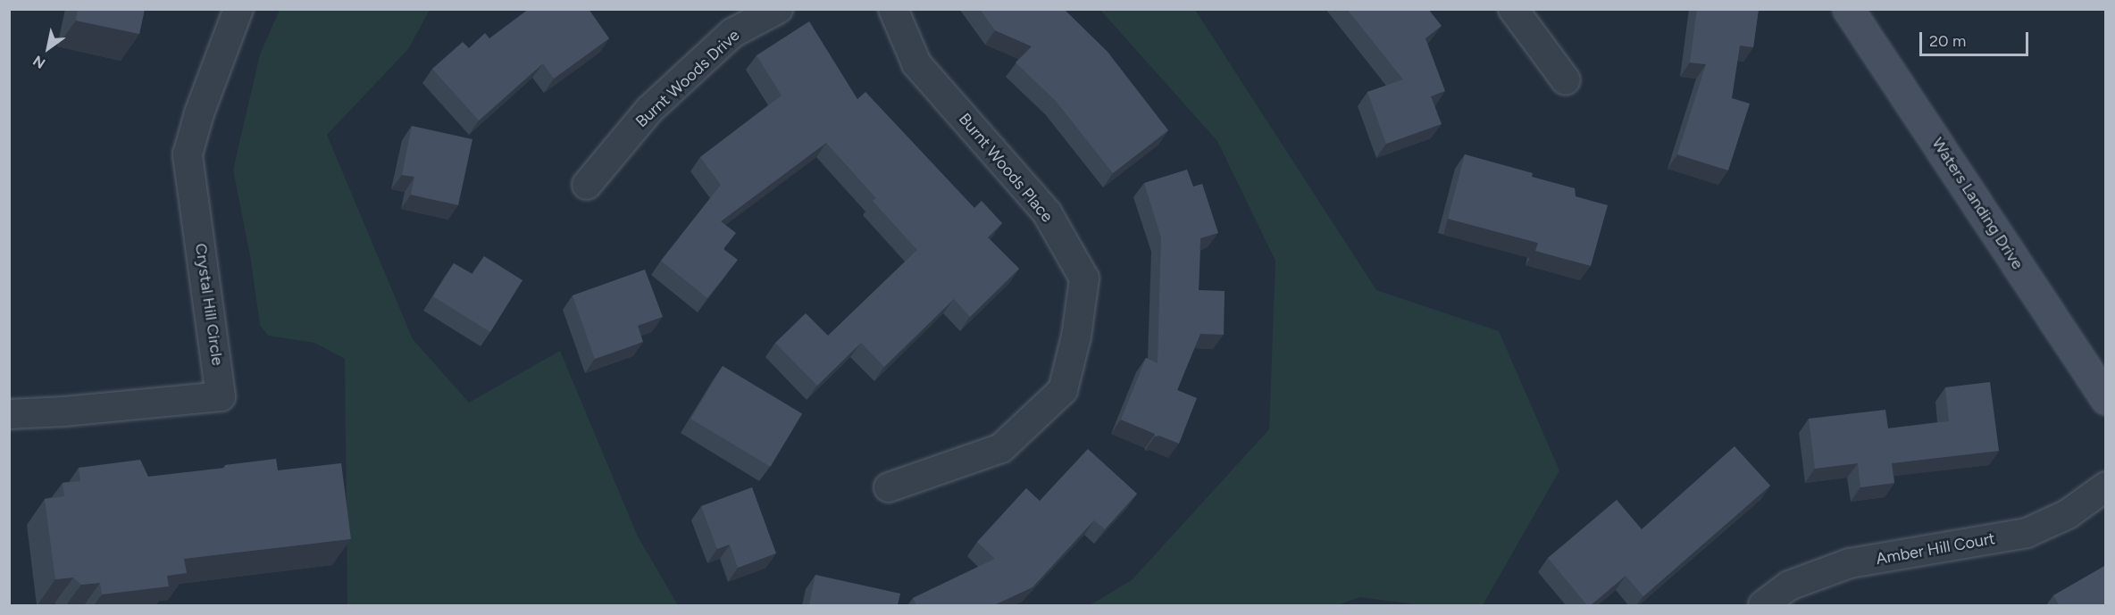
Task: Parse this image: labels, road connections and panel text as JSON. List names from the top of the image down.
{
  "streets": {
    "street": [
      "Burnt Woods Drive",
      "Burnt Woods Place",
      "Waters Landing Drive",
      "Crystal Hill Circle",
      "Amber Hill Court"
    ]
  },
  "scale_bar": "20 m",
  "north": "bottom left"
}
